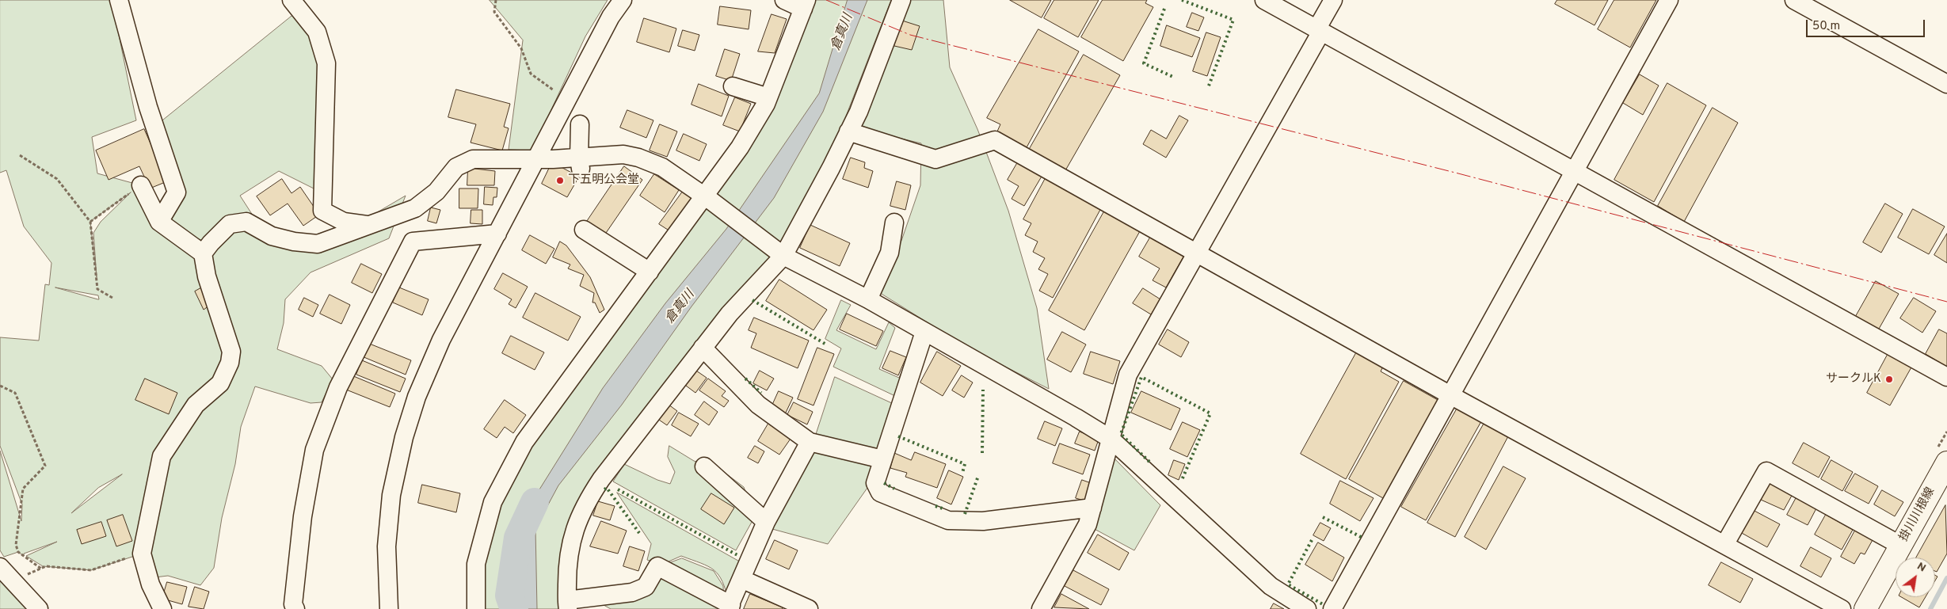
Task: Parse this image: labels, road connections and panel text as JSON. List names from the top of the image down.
{
  "streets": {
    "main road": ["掛川川根線"]
  },
  "water": ["倉真川"],
  "places": ["下五明公会堂", "サークルK"],
  "scale_bar": "50 m",
  "north": "top right"
}
